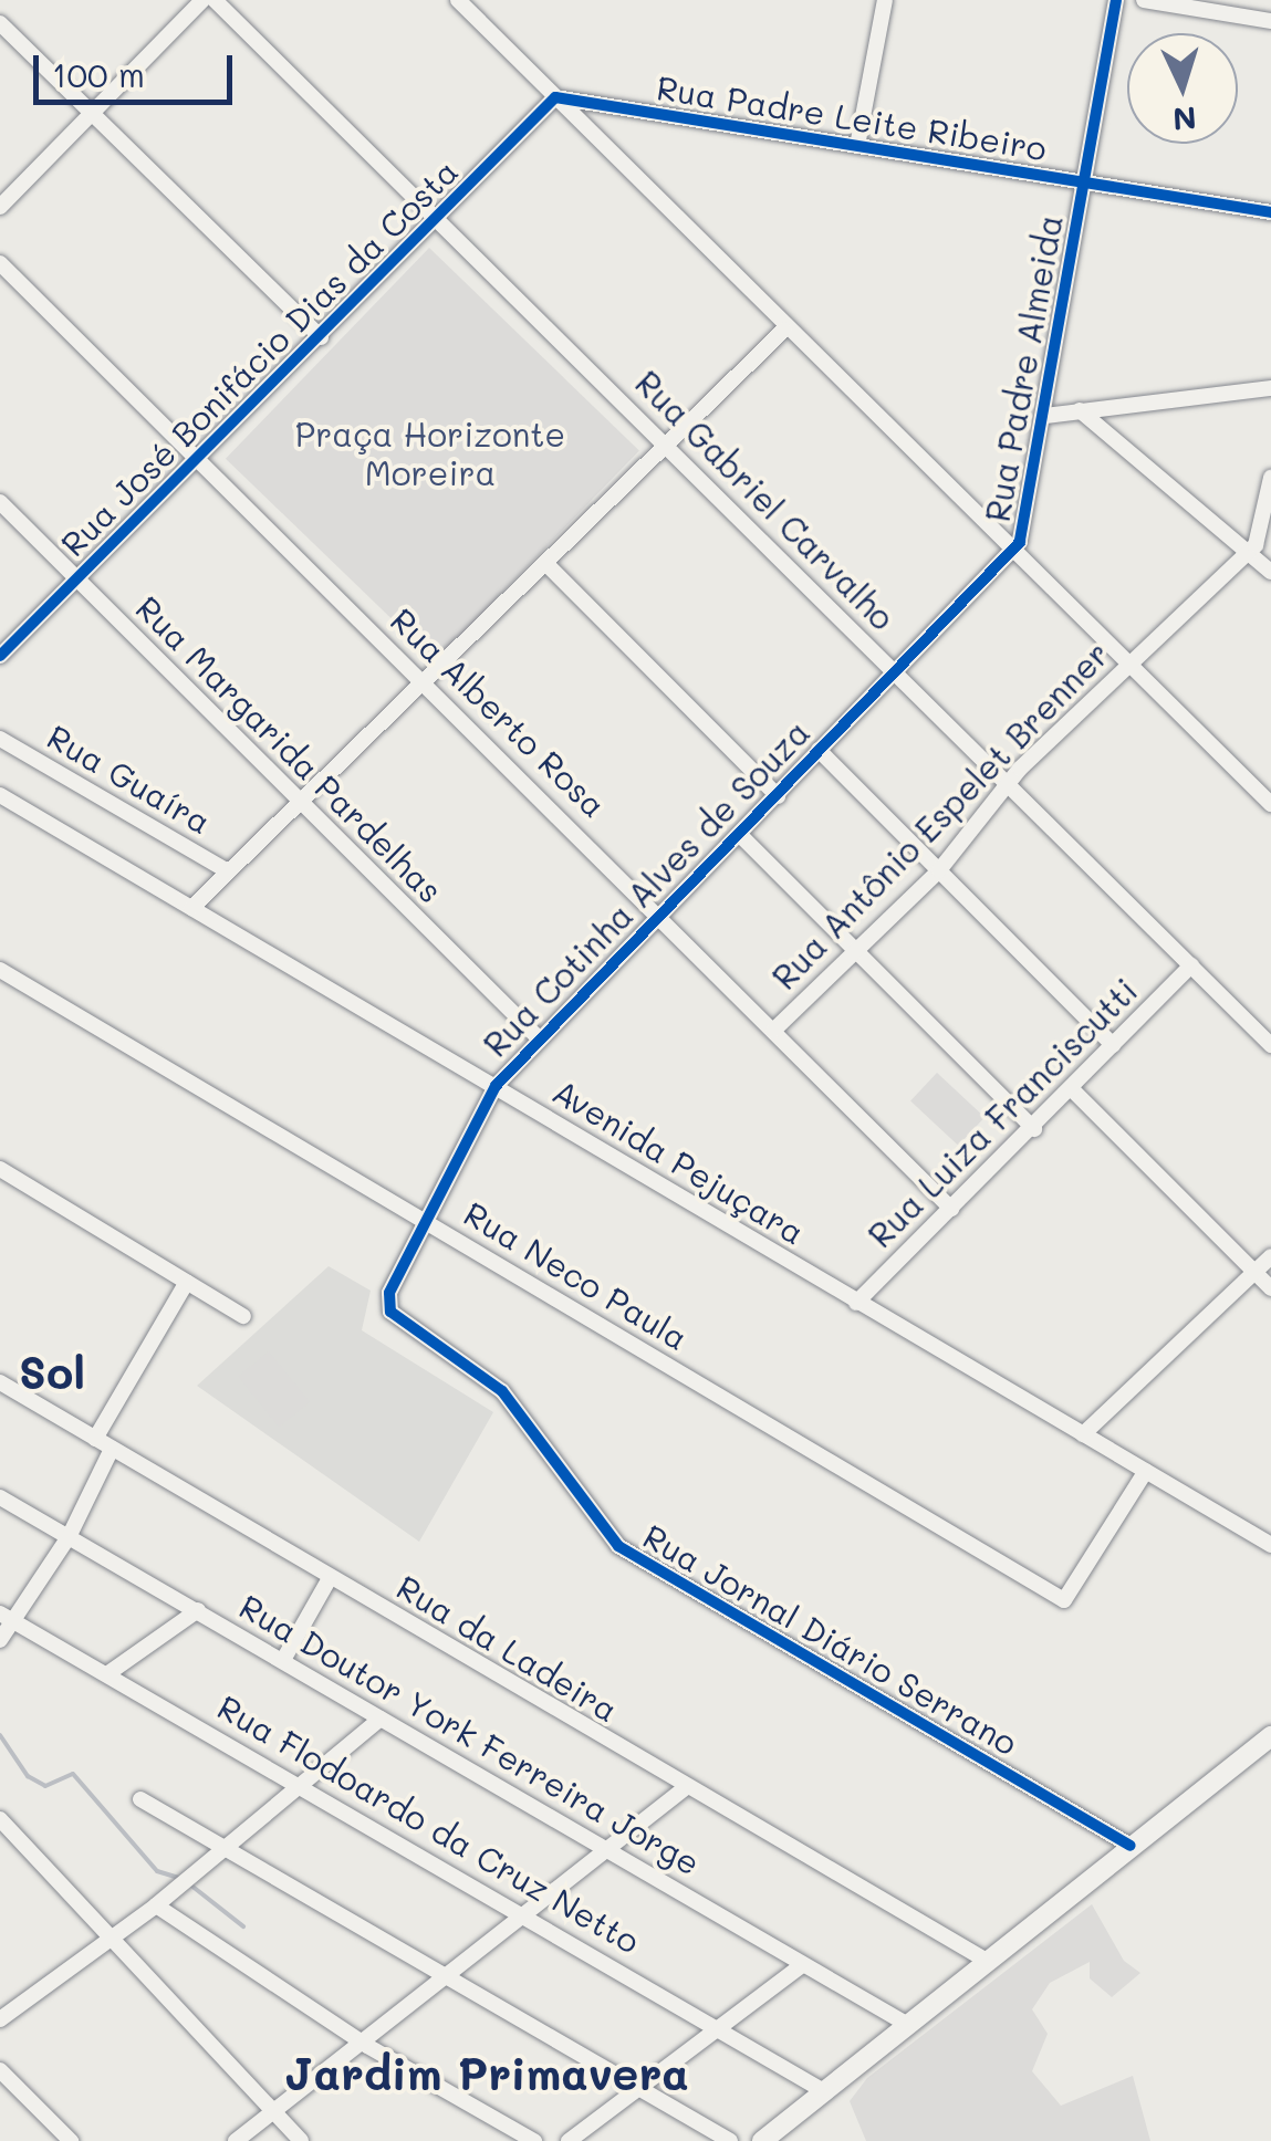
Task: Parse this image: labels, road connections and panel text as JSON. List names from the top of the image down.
{
  "streets": {
    "street": [
      "Rua Padre Leite Ribeiro",
      "Rua José Bonifácio Dias da Costa",
      "Rua Padre Almeida",
      "Rua Gabriel Carvalho",
      "Rua Alberto Rosa",
      "Rua Margarida Pardelhas",
      "Rua Guaíra",
      "Rua Antônio Espelet Brenner",
      "Rua Cotinha Alves de Souza",
      "Rua Luiza Franciscutti",
      "Avenida Pejuçara",
      "Rua Neco Paula",
      "Rua Jornal Diário Serrano",
      "Rua da Ladeira",
      "Rua Doutor York Ferreira Jorge",
      "Rua Flodoardo da Cruz Netto"
    ]
  },
  "crossings": [
    ["Rua Padre Leite Ribeiro", "Rua José Bonifácio Dias da Costa"],
    ["Rua Padre Leite Ribeiro", "Rua Padre Almeida"],
    ["Rua José Bonifácio Dias da Costa", "Rua Gabriel Carvalho"],
    ["Rua José Bonifácio Dias da Costa", "Rua Alberto Rosa"],
    ["Rua José Bonifácio Dias da Costa", "Rua Margarida Pardelhas"],
    ["Rua Padre Almeida", "Rua Cotinha Alves de Souza"],
    ["Rua Gabriel Carvalho", "Rua Antônio Espelet Brenner"],
    ["Rua Gabriel Carvalho", "Rua Cotinha Alves de Souza"],
    ["Rua Gabriel Carvalho", "Rua Luiza Franciscutti"],
    ["Rua Alberto Rosa", "Rua Antônio Espelet Brenner"],
    ["Rua Alberto Rosa", "Rua Cotinha Alves de Souza"],
    ["Rua Alberto Rosa", "Rua Luiza Franciscutti"],
    ["Rua Margarida Pardelhas", "Rua Cotinha Alves de Souza"],
    ["Rua Cotinha Alves de Souza", "Avenida Pejuçara"],
    ["Rua Cotinha Alves de Souza", "Rua Neco Paula"],
    ["Rua Cotinha Alves de Souza", "Rua Jornal Diário Serrano"],
    ["Rua Luiza Franciscutti", "Avenida Pejuçara"],
    ["Avenida Pejuçara", "Rua Neco Paula"]
  ],
  "districts": ["Sol", "Jardim Primavera"],
  "parks": ["Praça Horizonte Moreira"],
  "scale_bar": "100 m",
  "north": "bottom"
}
